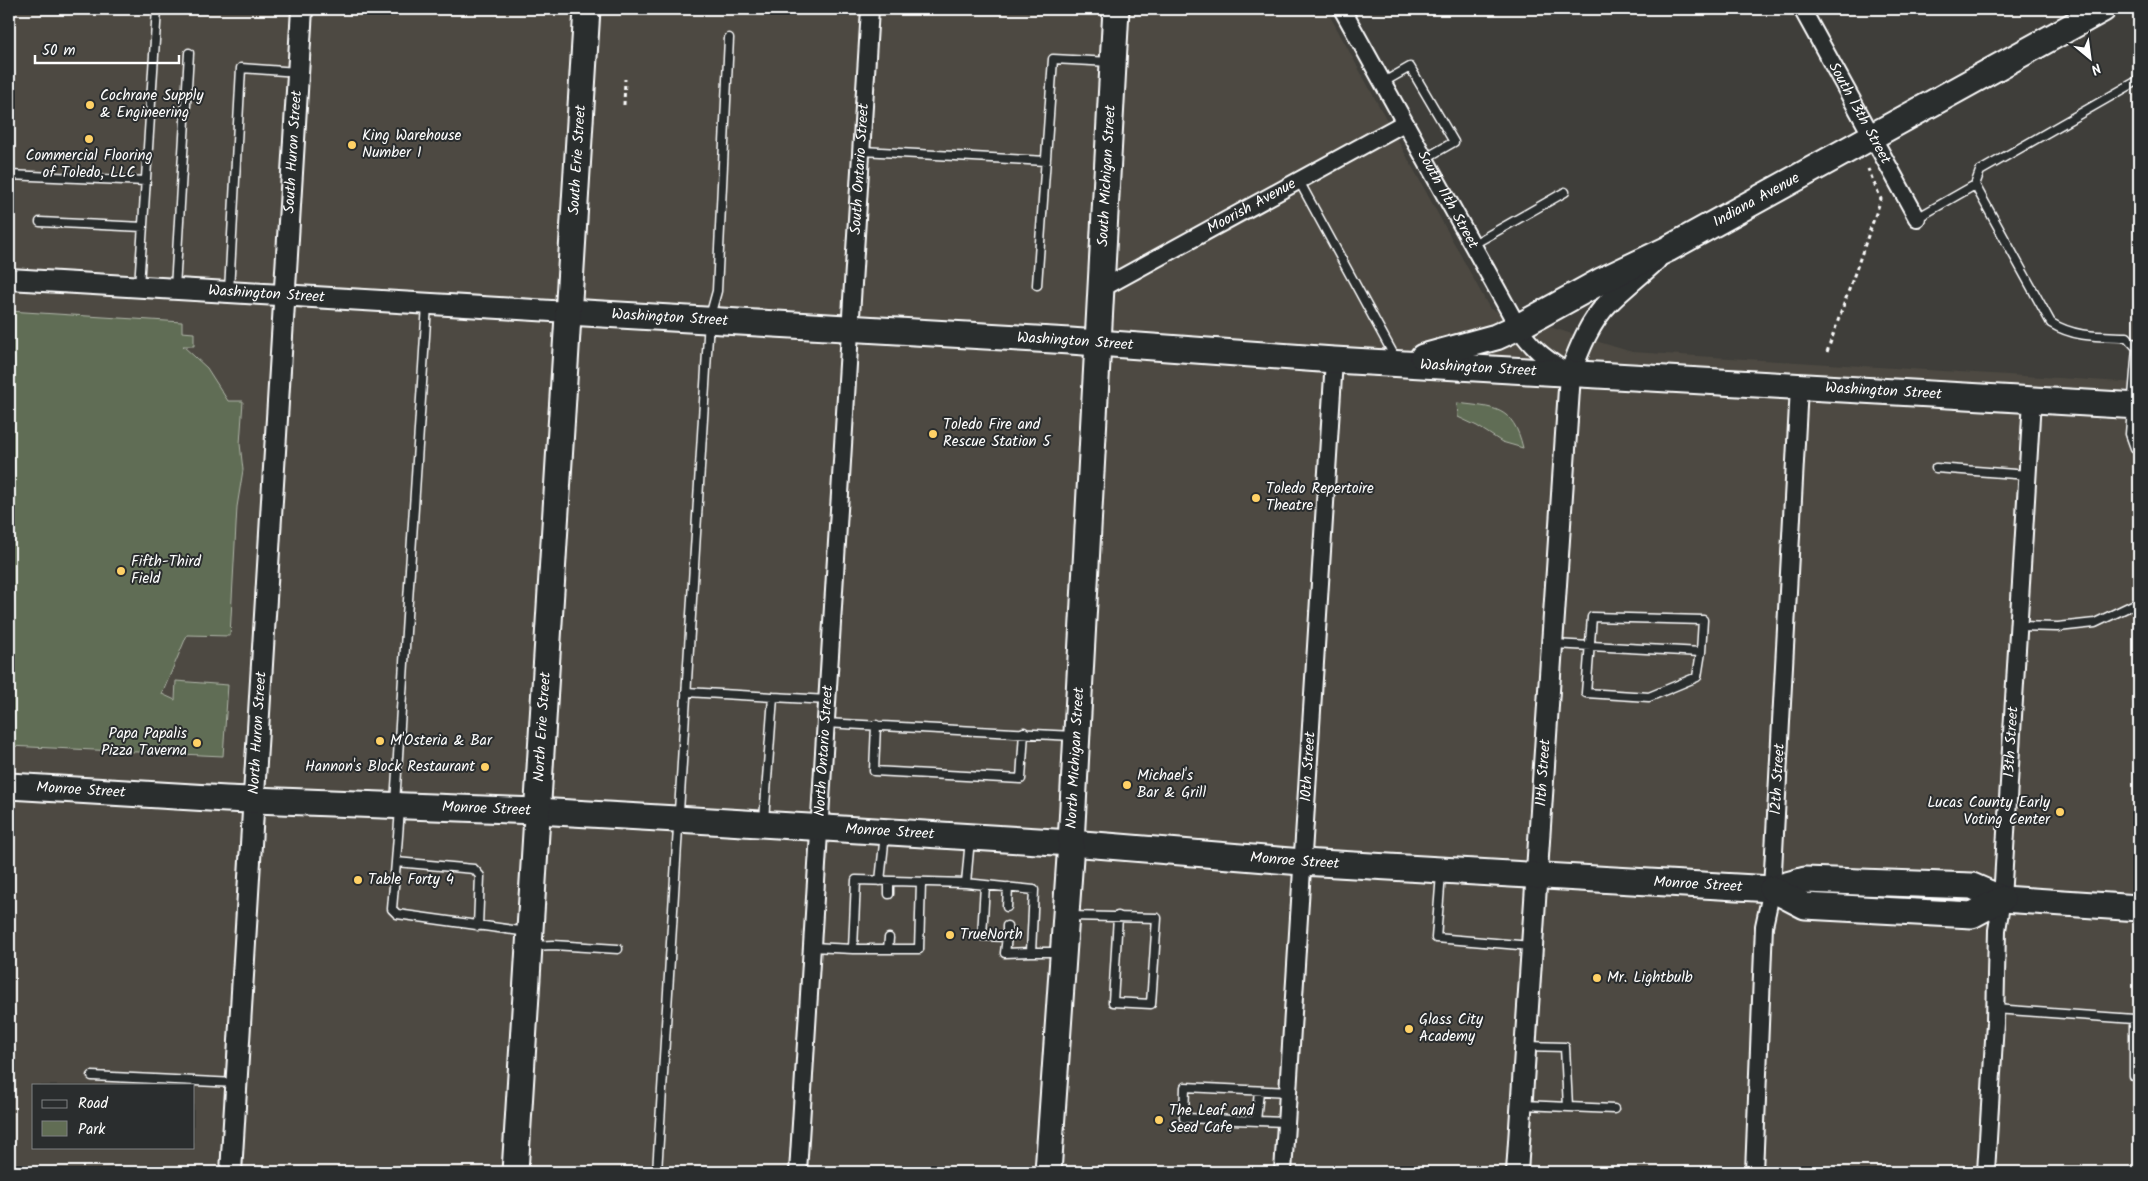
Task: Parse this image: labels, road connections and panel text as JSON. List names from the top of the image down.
{
  "streets": {
    "main road": [
      "South Erie Street",
      "South Michigan Street",
      "Indiana Avenue",
      "Washington Street",
      "North Erie Street",
      "North Michigan Street",
      "Monroe Street"
    ],
    "street": [
      "South 13th Street",
      "South Huron Street",
      "South Ontario Street",
      "South 11th Street",
      "Moorish Avenue",
      "North Huron Street",
      "13th Street",
      "North Ontario Street",
      "10th Street",
      "11th Street",
      "12th Street"
    ]
  },
  "crossings": [
    ["South 13th Street", "Indiana Avenue"],
    ["South Huron Street", "Washington Street"],
    ["South Huron Street", "North Huron Street"],
    ["South Erie Street", "Washington Street"],
    ["South Erie Street", "North Erie Street"],
    ["South Ontario Street", "Washington Street"],
    ["South Ontario Street", "North Ontario Street"],
    ["South Michigan Street", "Moorish Avenue"],
    ["South Michigan Street", "Washington Street"],
    ["South Michigan Street", "North Michigan Street"],
    ["South 11th Street", "Indiana Avenue"],
    ["South 11th Street", "Moorish Avenue"],
    ["South 11th Street", "Washington Street"],
    ["South 11th Street", "11th Street"],
    ["Indiana Avenue", "Washington Street"],
    ["Indiana Avenue", "11th Street"],
    ["Washington Street", "North Erie Street"],
    ["Washington Street", "North Huron Street"],
    ["Washington Street", "13th Street"],
    ["Washington Street", "North Ontario Street"],
    ["Washington Street", "North Michigan Street"],
    ["Washington Street", "10th Street"],
    ["Washington Street", "11th Street"],
    ["Washington Street", "12th Street"],
    ["North Erie Street", "Monroe Street"],
    ["North Huron Street", "Monroe Street"],
    ["13th Street", "Monroe Street"],
    ["North Ontario Street", "Monroe Street"],
    ["North Michigan Street", "Monroe Street"],
    ["10th Street", "Monroe Street"],
    ["11th Street", "Monroe Street"],
    ["12th Street", "Monroe Street"]
  ],
  "places": [
    "Cochrane Supply & Engineering",
    "Commercial Flooring of Toledo, LLC",
    "King Warehouse Number 1",
    "Toledo Fire and Rescue Station 5",
    "Toledo Repertoire Theatre",
    "Fifth-Third Field",
    "M'Osteria & Bar",
    "Papa Papalis Pizza Taverna",
    "Hannon's Block Restaurant",
    "Michael's Bar & Grill",
    "Lucas County Early Voting Center",
    "Table Forty 4",
    "TrueNorth",
    "Mr. Lightbulb",
    "Glass City Academy",
    "The Leaf and Seed Cafe"
  ],
  "legend": ["Road", "Park"],
  "scale_bar": "50 m",
  "north": "bottom right"
}
